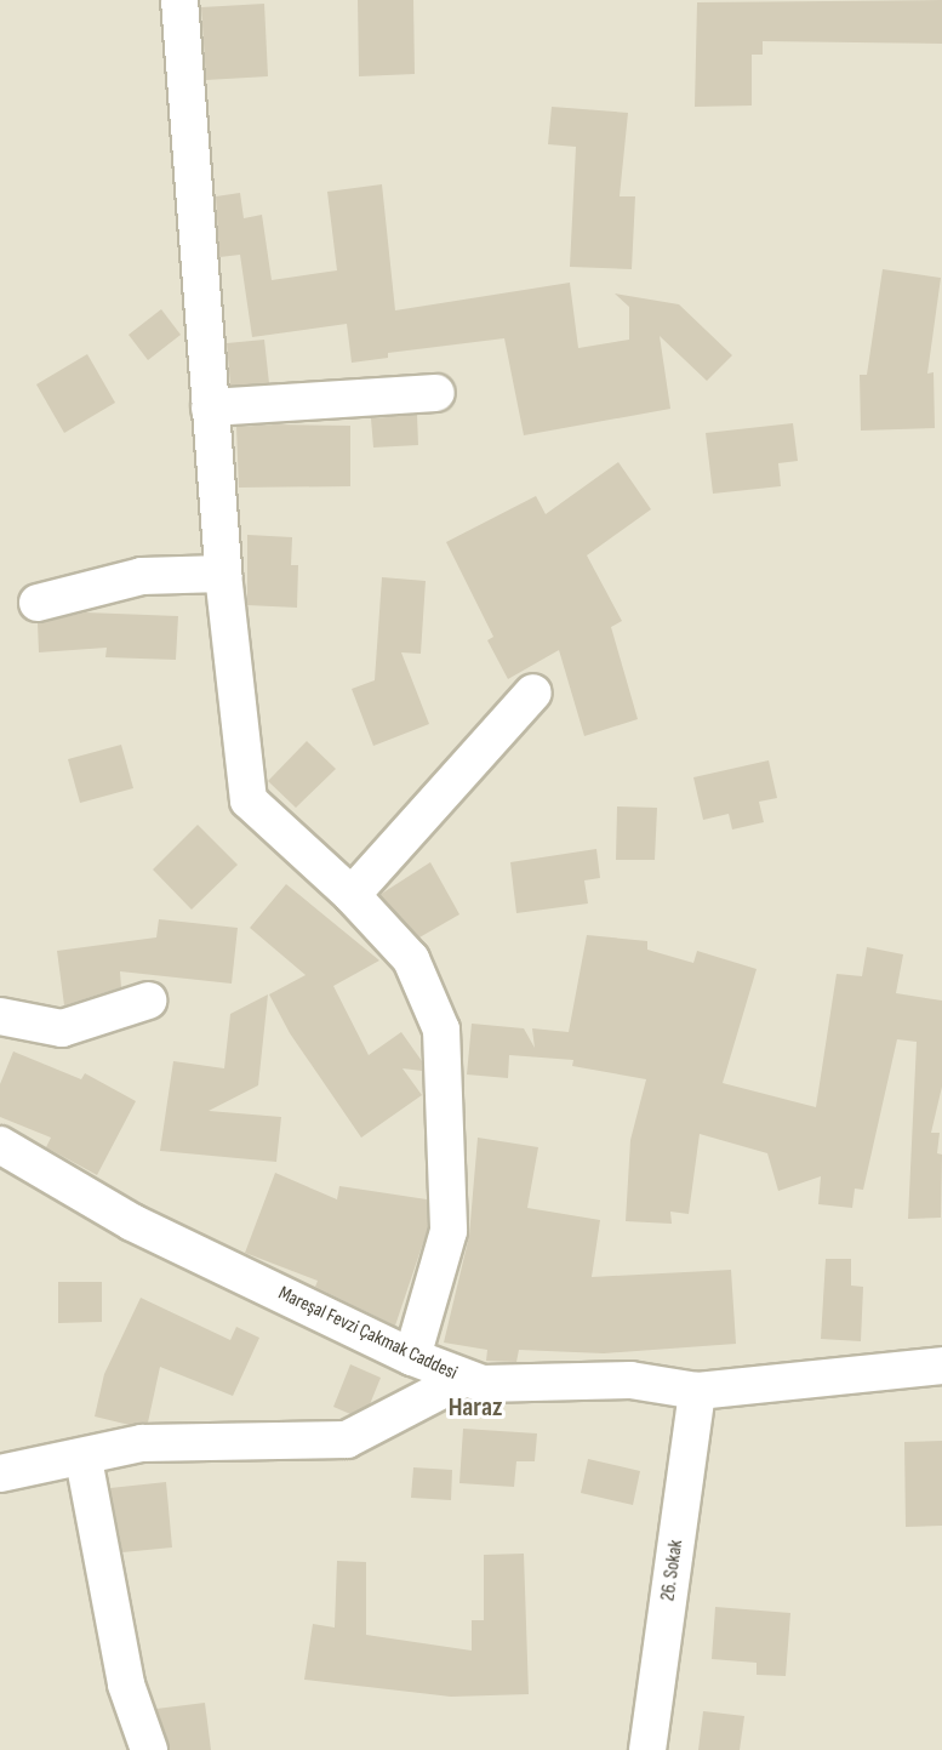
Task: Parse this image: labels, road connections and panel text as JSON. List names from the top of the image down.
{
  "streets": {
    "street": ["Mareşal Fevzi Çakmak Caddesi", "26. Sokak"]
  },
  "crossings": [
    ["Mareşal Fevzi Çakmak Caddesi", "26. Sokak"]
  ],
  "districts": ["Haraz"]
}
